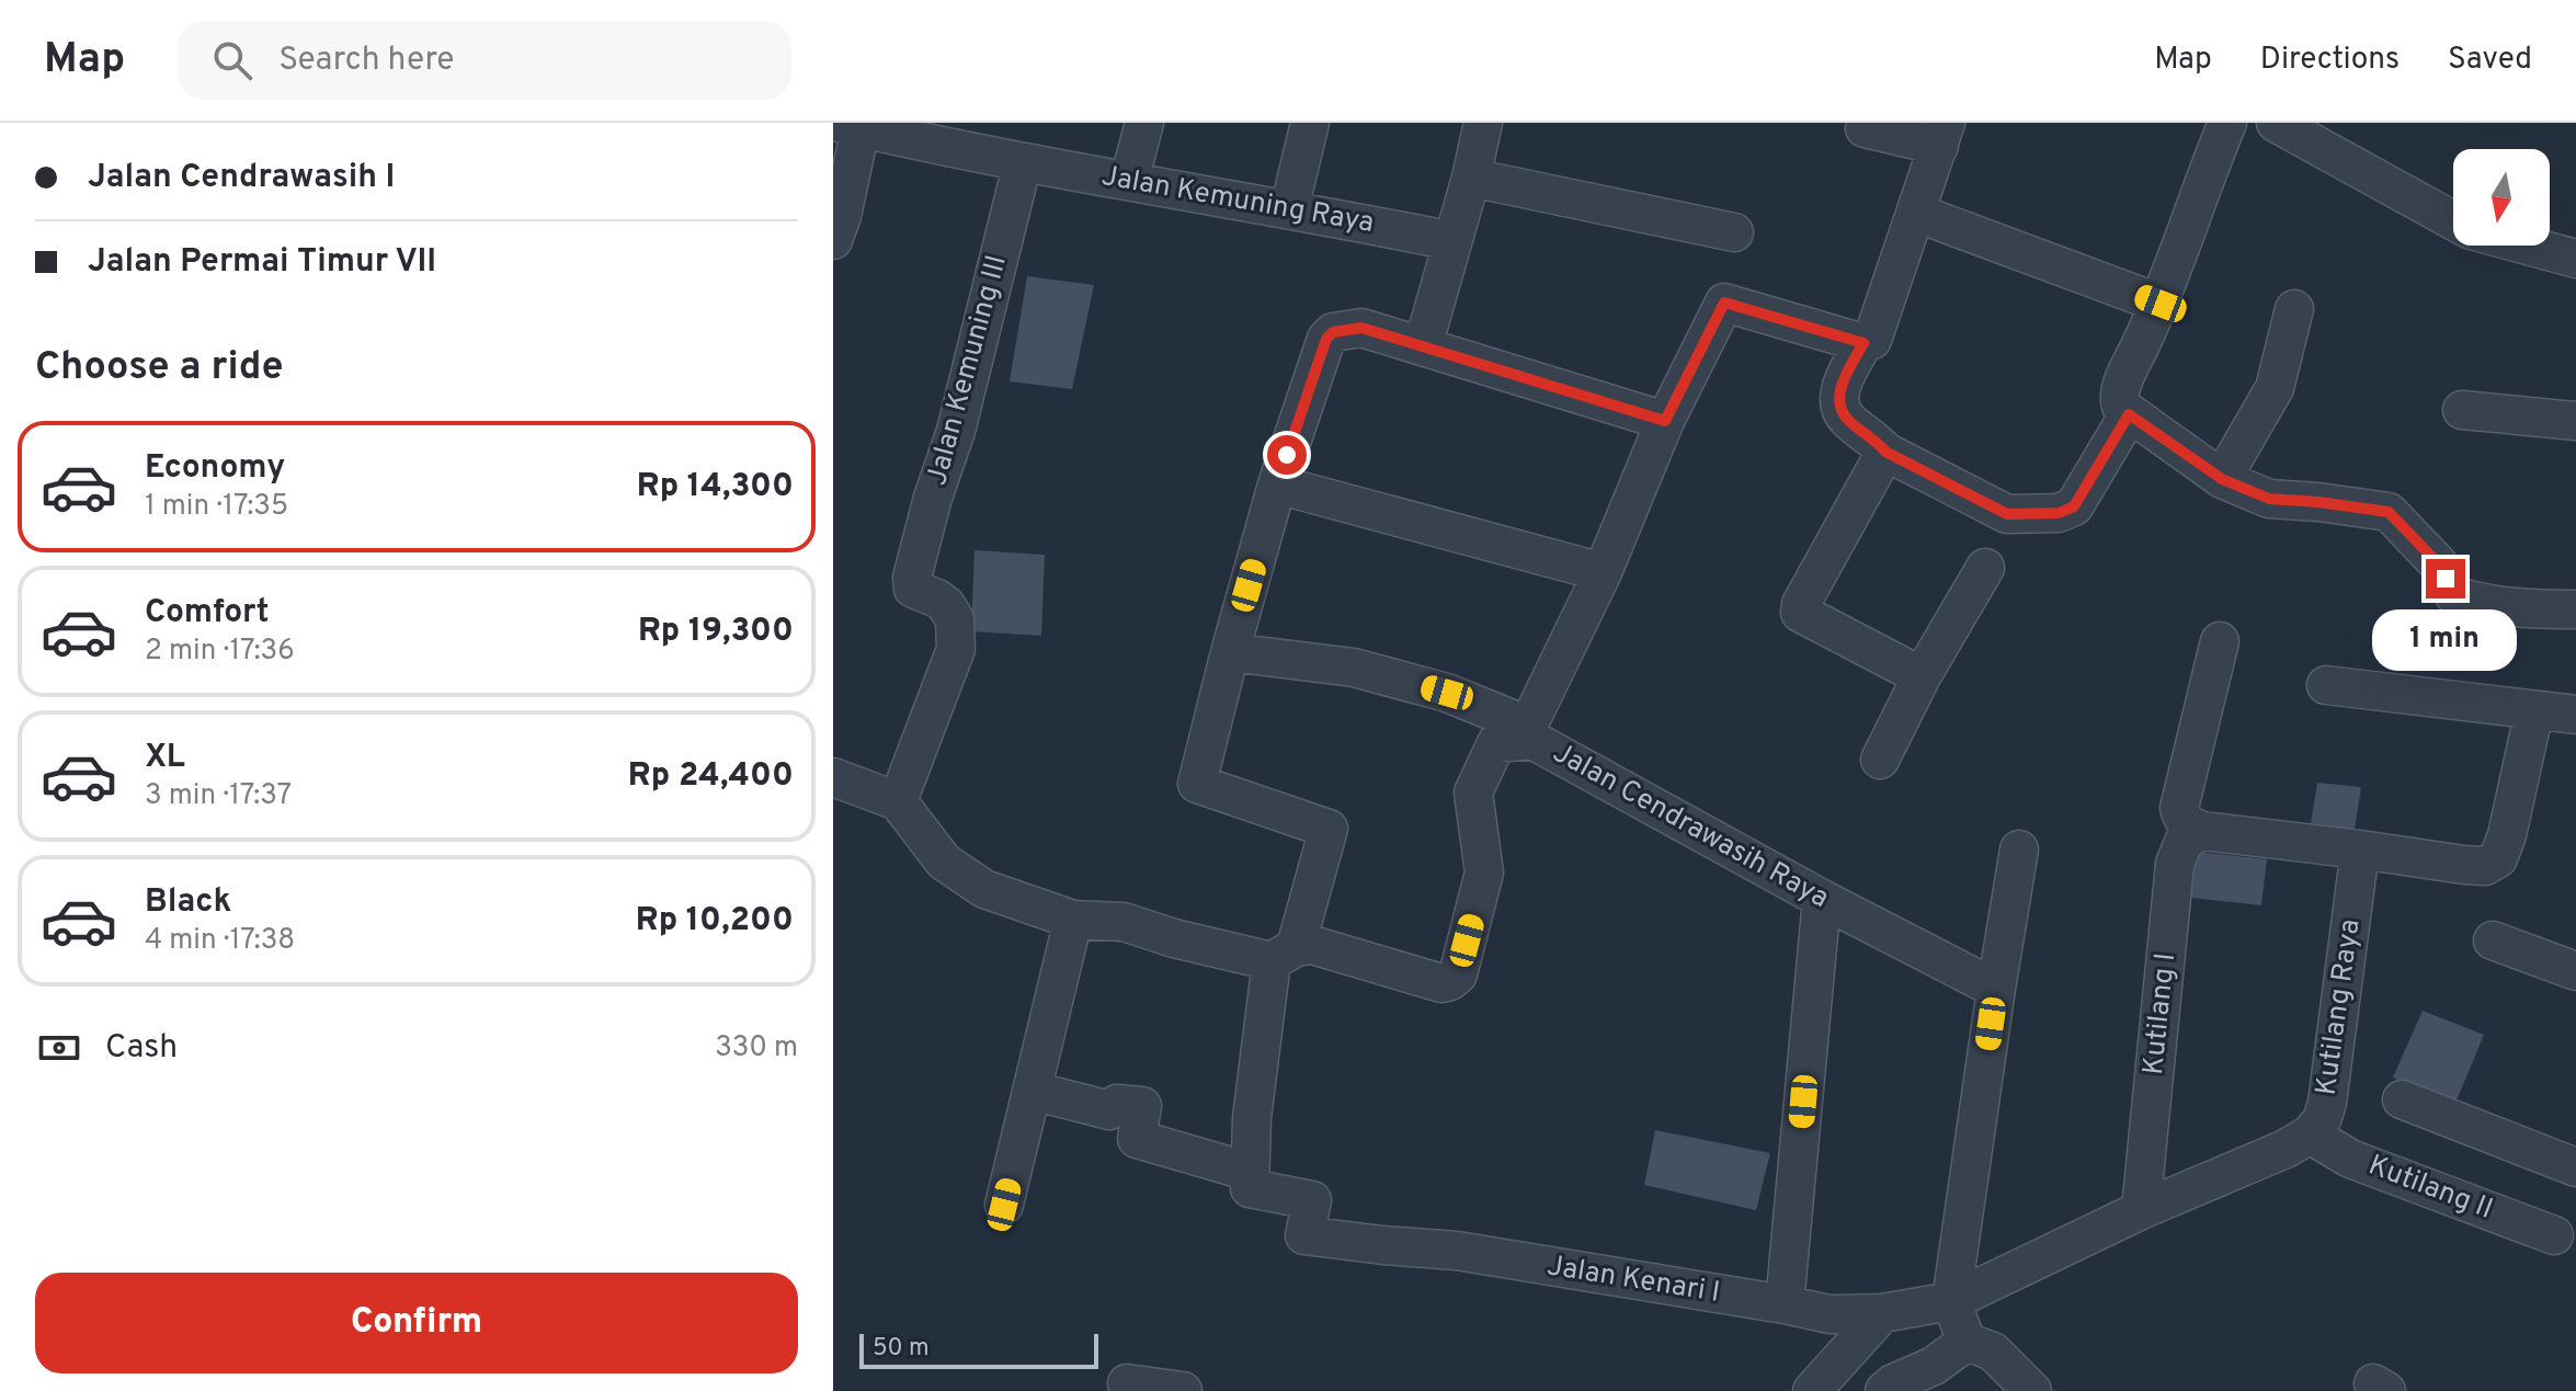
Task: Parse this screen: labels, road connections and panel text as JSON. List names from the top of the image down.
{
  "streets": {
    "street": [
      "Jalan Kemuning Raya",
      "Jalan Kemuning III",
      "Jalan Cendrawasih Raya",
      "Kutilang Raya",
      "Kutilang I",
      "Kutilang II",
      "Jalan Kenari I"
    ]
  },
  "crossings": [
    ["Jalan Kemuning Raya", "Jalan Kemuning III"],
    ["Kutilang Raya", "Kutilang I"],
    ["Kutilang Raya", "Kutilang II"],
    ["Kutilang Raya", "Jalan Kenari I"]
  ],
  "scale_bar": "50 m",
  "north": "bottom",
  "page": {
    "header": "Map",
    "search": "Search here",
    "nav": ["Map", "Directions", "Saved"],
    "banner": ["Jalan Cendrawasih I", "Jalan Permai Timur VII"],
    "heading": "Choose a ride",
    "list": [
      {
        "name": "Economy",
        "note": "1 min · 17:35",
        "value": "Rp 14,300"
      },
      {
        "name": "Comfort",
        "note": "2 min · 17:36",
        "value": "Rp 19,300"
      },
      {
        "name": "XL",
        "note": "3 min · 17:37",
        "value": "Rp 24,400"
      },
      {
        "name": "Black",
        "note": "4 min · 17:38",
        "value": "Rp 10,200"
      }
    ],
    "bubble": "1 min",
    "pay": ["Cash", "330 m"],
    "buttons": "Confirm",
    "scale": "50 m"
  }
}
